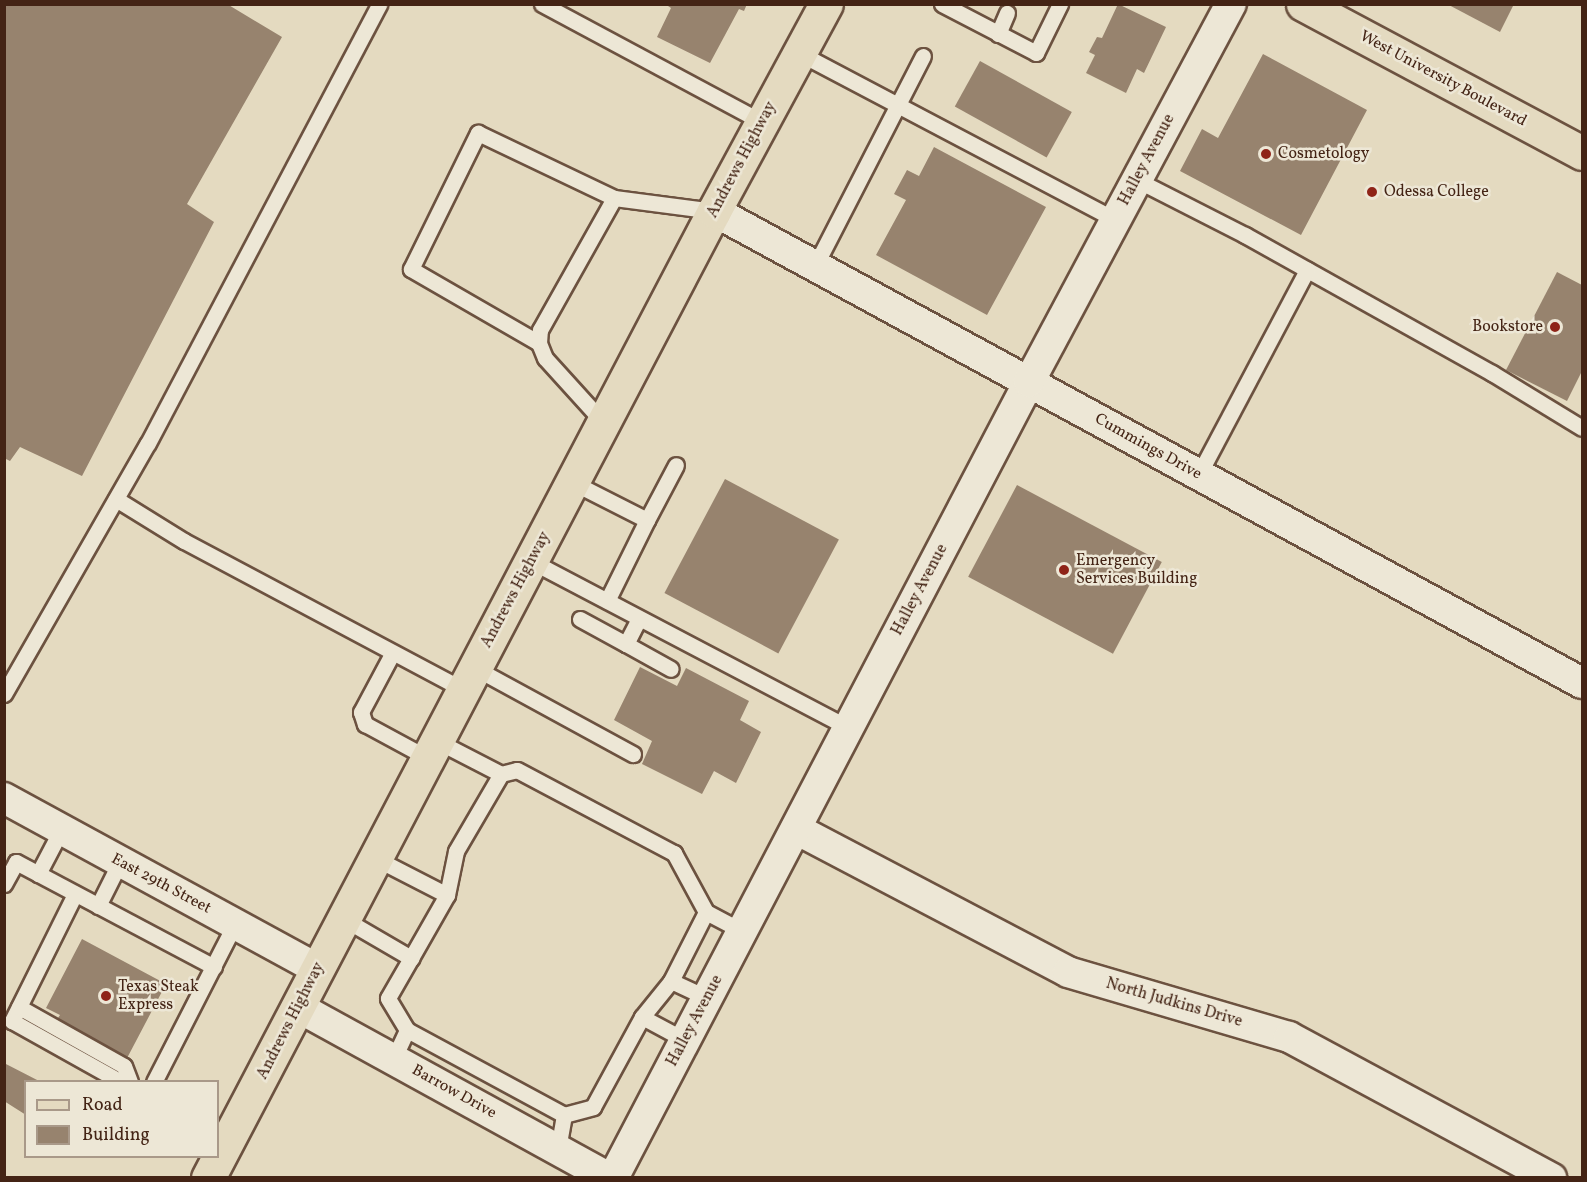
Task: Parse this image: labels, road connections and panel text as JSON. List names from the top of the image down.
{
  "streets": {
    "main road": ["West University Boulevard", "Andrews Highway"],
    "street": [
      "Halley Avenue",
      "Cummings Drive",
      "East 29th Street",
      "North Judkins Drive",
      "Barrow Drive"
    ]
  },
  "crossings": [
    ["Andrews Highway", "Cummings Drive"],
    ["Andrews Highway", "East 29th Street"],
    ["Andrews Highway", "Barrow Drive"],
    ["Halley Avenue", "Cummings Drive"],
    ["Halley Avenue", "North Judkins Drive"],
    ["Halley Avenue", "Barrow Drive"]
  ],
  "places": [
    "Cosmetology",
    "Odessa College",
    "Bookstore",
    "Emergency Services Building",
    "Texas Steak Express"
  ],
  "legend": ["Road", "Building"]
}
